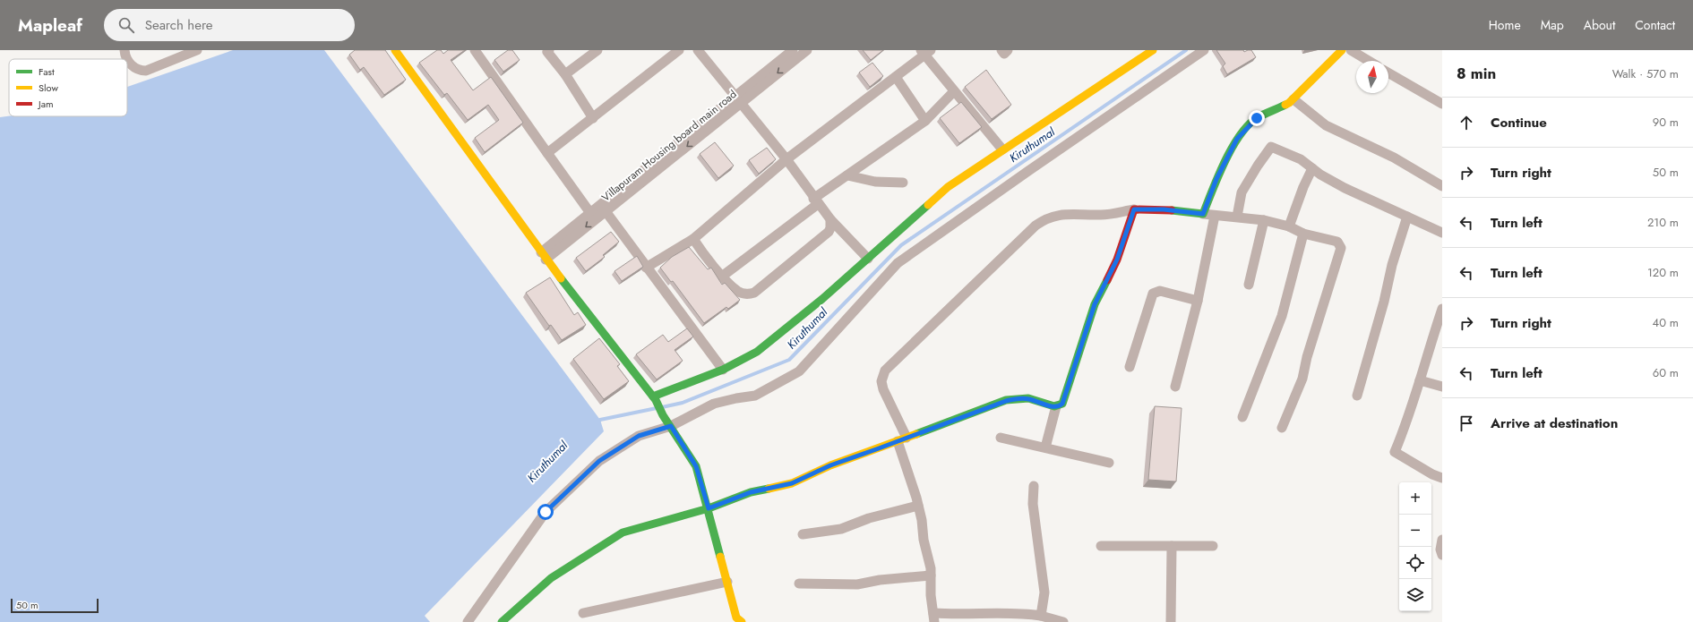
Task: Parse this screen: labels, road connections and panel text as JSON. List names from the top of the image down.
{
  "streets": {
    "street": ["Villapuram Housing board main road"]
  },
  "water": ["Kiruthumal"],
  "legend": ["Fast", "Slow", "Jam"],
  "scale_bar": "50 m",
  "north": "top",
  "page": {
    "header": "Mapleaf",
    "search": "Search here",
    "nav": [
      "Home",
      "Map",
      "About",
      "Contact"
    ],
    "heading": ["8 min", "Walk · 570 m"],
    "list": [
      ["Continue", "90 m"],
      ["Turn right", "50 m"],
      ["Turn left", "210 m"],
      ["Turn left", "120 m"],
      ["Turn right", "40 m"],
      ["Turn left", "60 m"],
      "Arrive at destination"
    ],
    "map_buttons": ["+", "−"],
    "scale": "50 m"
  }
}
